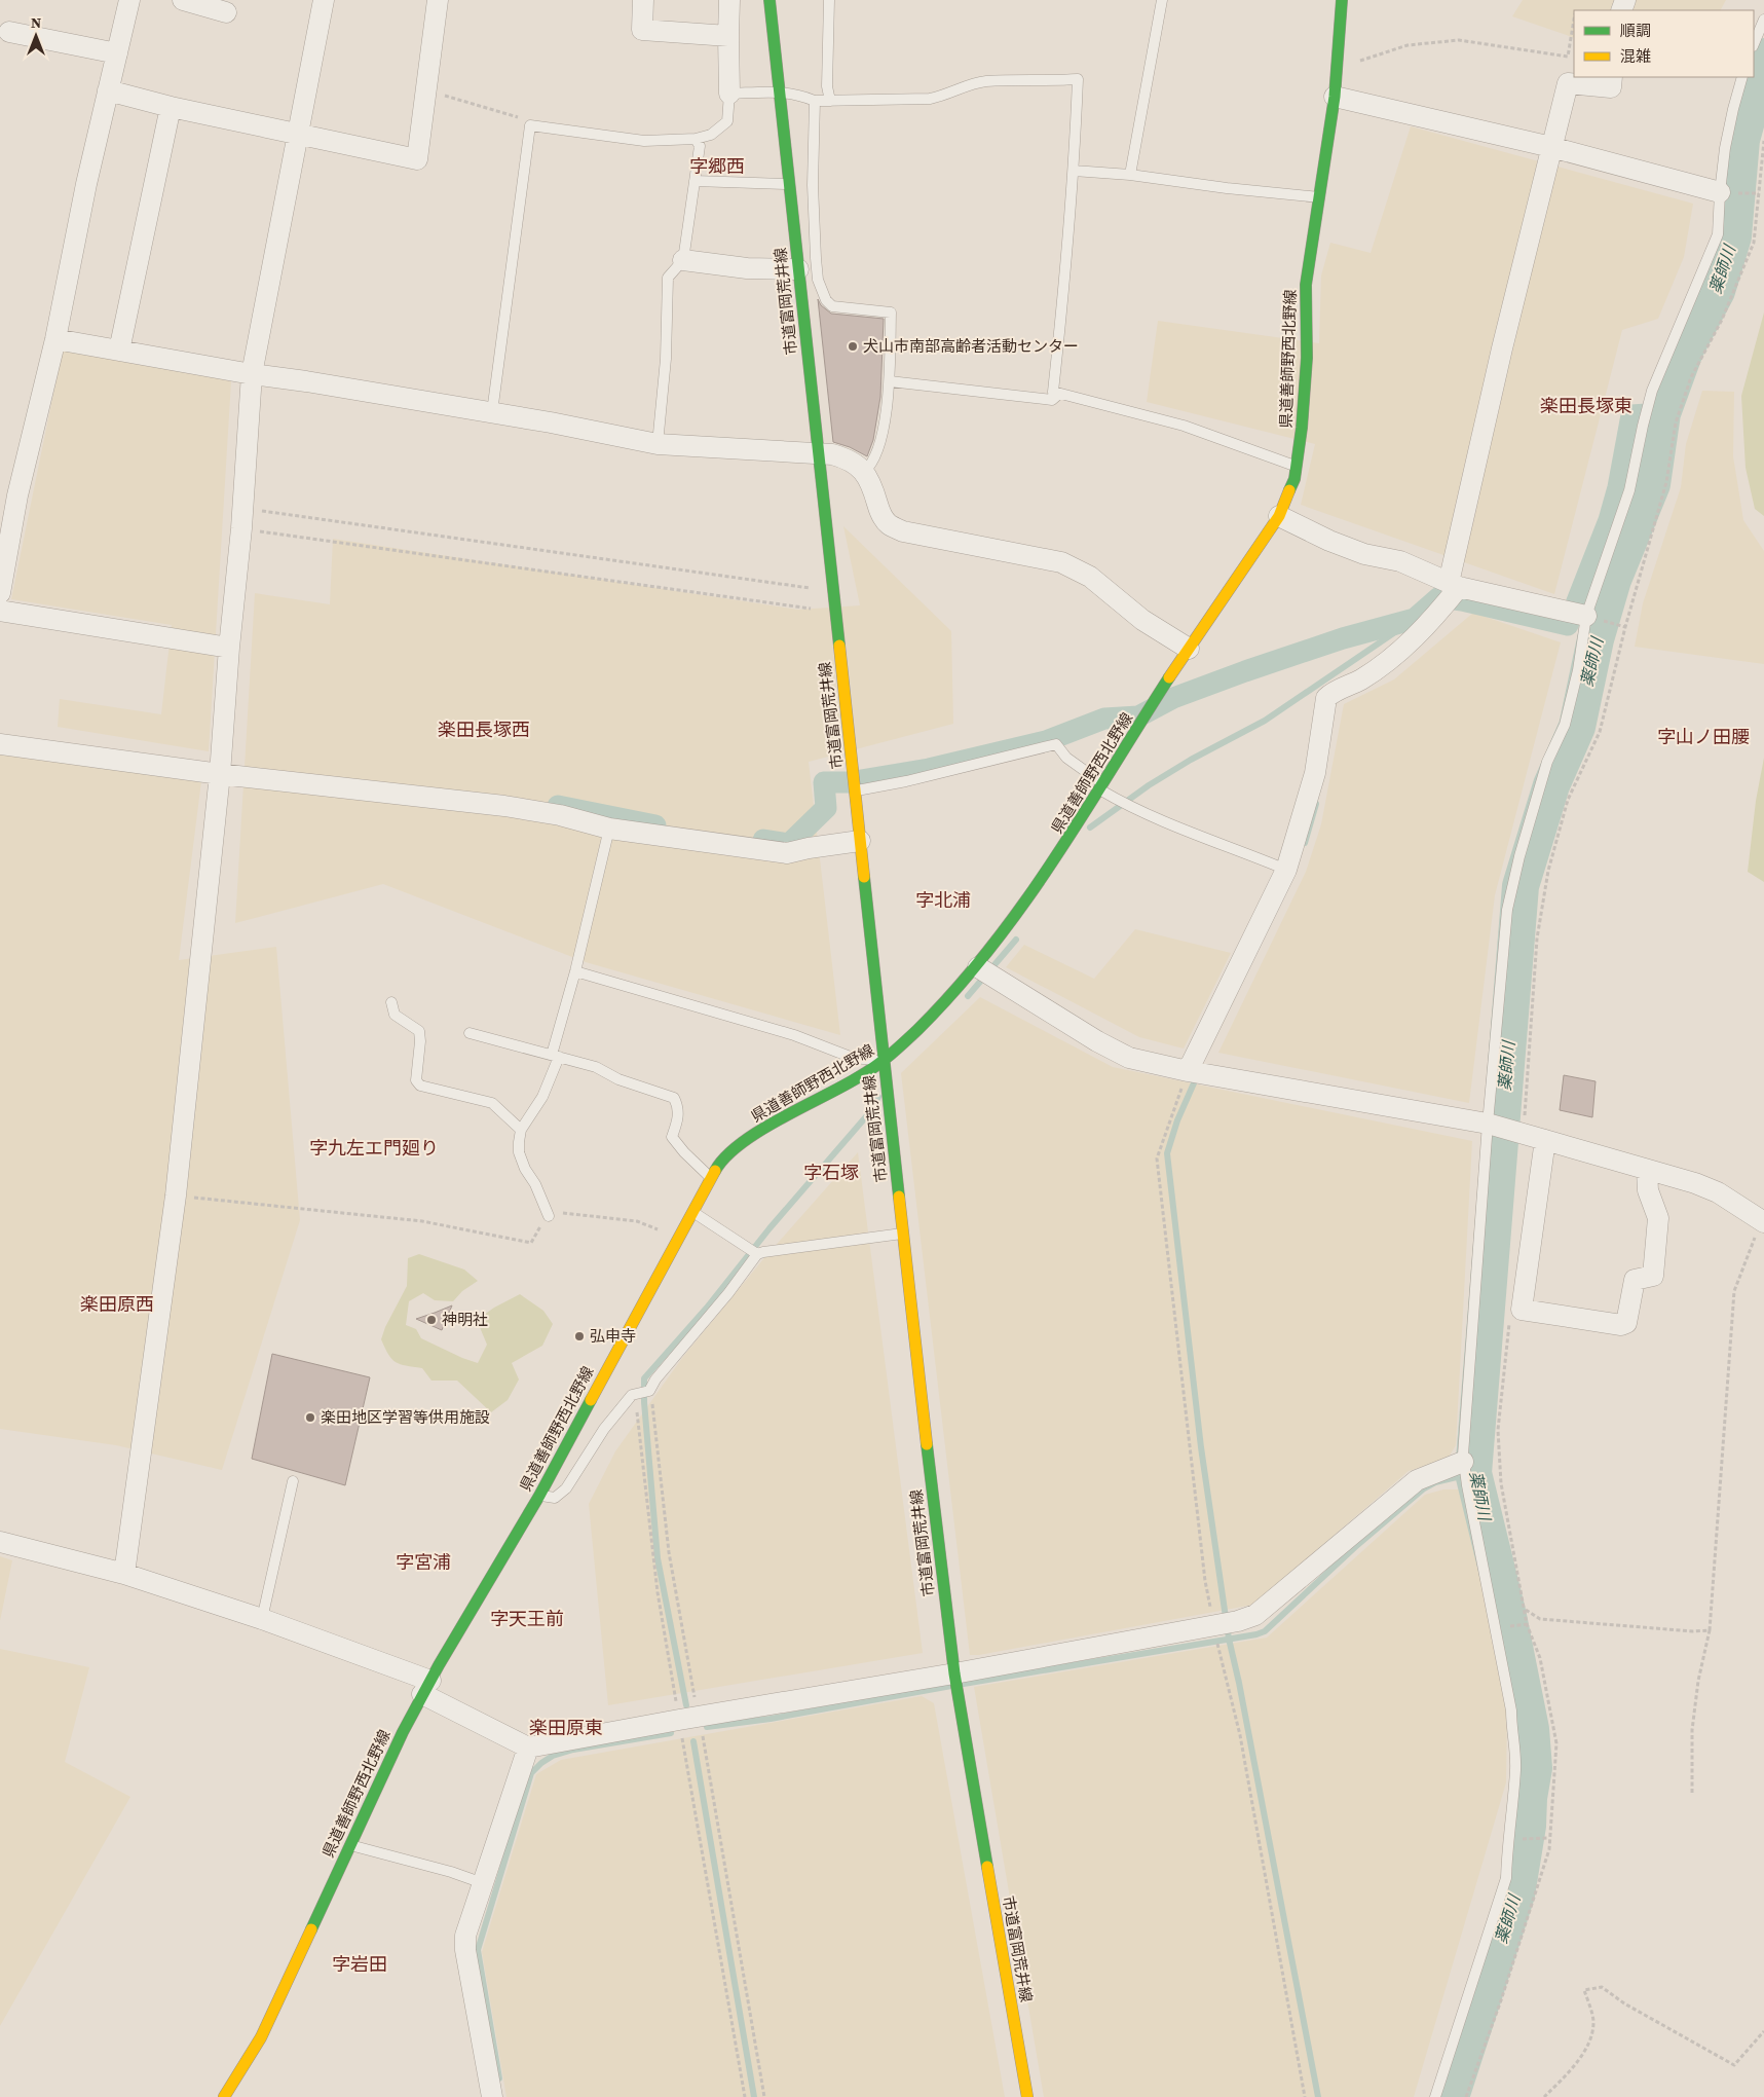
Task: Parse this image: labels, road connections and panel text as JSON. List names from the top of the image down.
{
  "streets": {
    "street": ["市道富岡荒井線", "県道善師野西北野線"]
  },
  "crossings": [
    ["市道富岡荒井線", "県道善師野西北野線"]
  ],
  "districts": [
    "字郷西",
    "楽田長塚東",
    "楽田長塚西",
    "字山ノ田腰",
    "字北浦",
    "字九左エ門廻り",
    "字石塚",
    "楽田原西",
    "字宮浦",
    "字天王前",
    "楽田原東",
    "字岩田"
  ],
  "water": ["薬師川"],
  "places": [
    "犬山市南部高齢者活動センター",
    "神明社",
    "弘申寺",
    "楽田地区学習等供用施設"
  ],
  "legend": ["順調", "混雑"],
  "north": "top"
}
